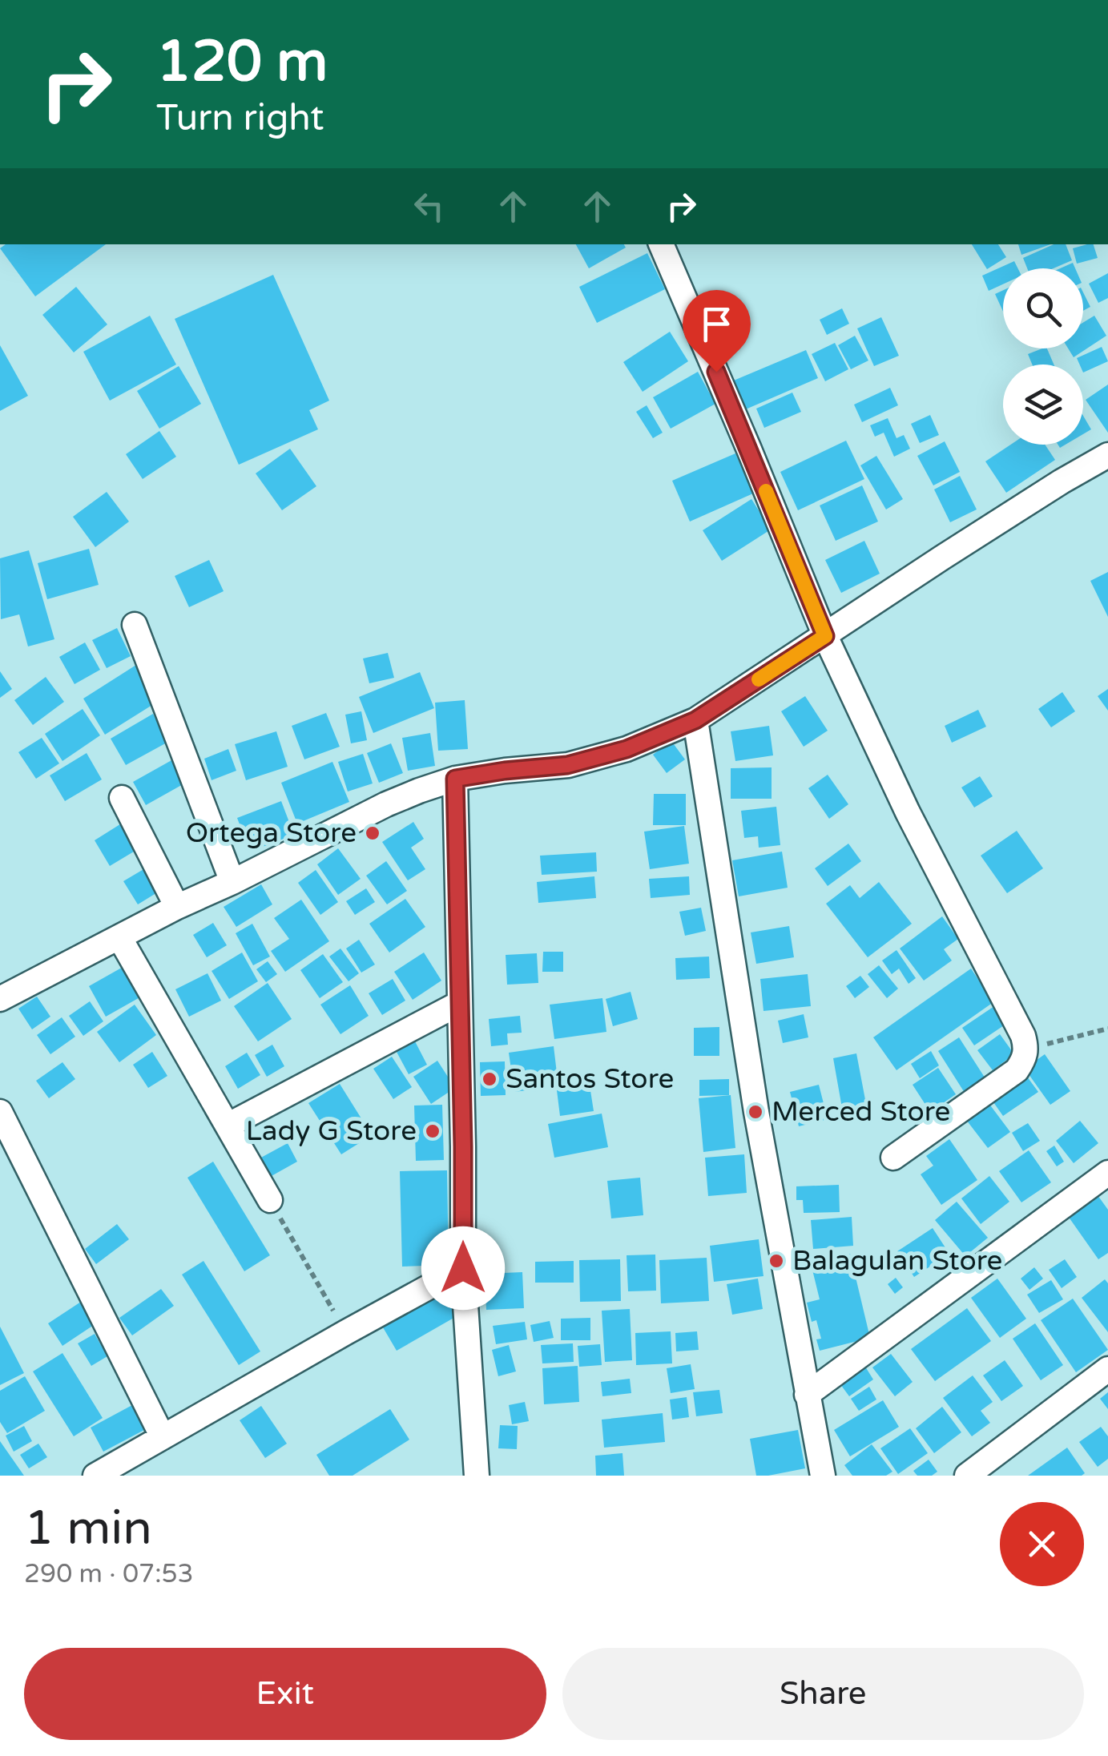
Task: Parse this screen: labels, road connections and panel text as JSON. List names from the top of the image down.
{
  "places": [
    "Ortega Store",
    "Santos Store",
    "Merced Store",
    "Lady G Store",
    "Balagulan Store"
  ],
  "page": {
    "turn": ["120 m", "Turn right"],
    "heading": ["1 min", "290 m · 07:53"],
    "buttons": ["Exit", "Share"]
  }
}
